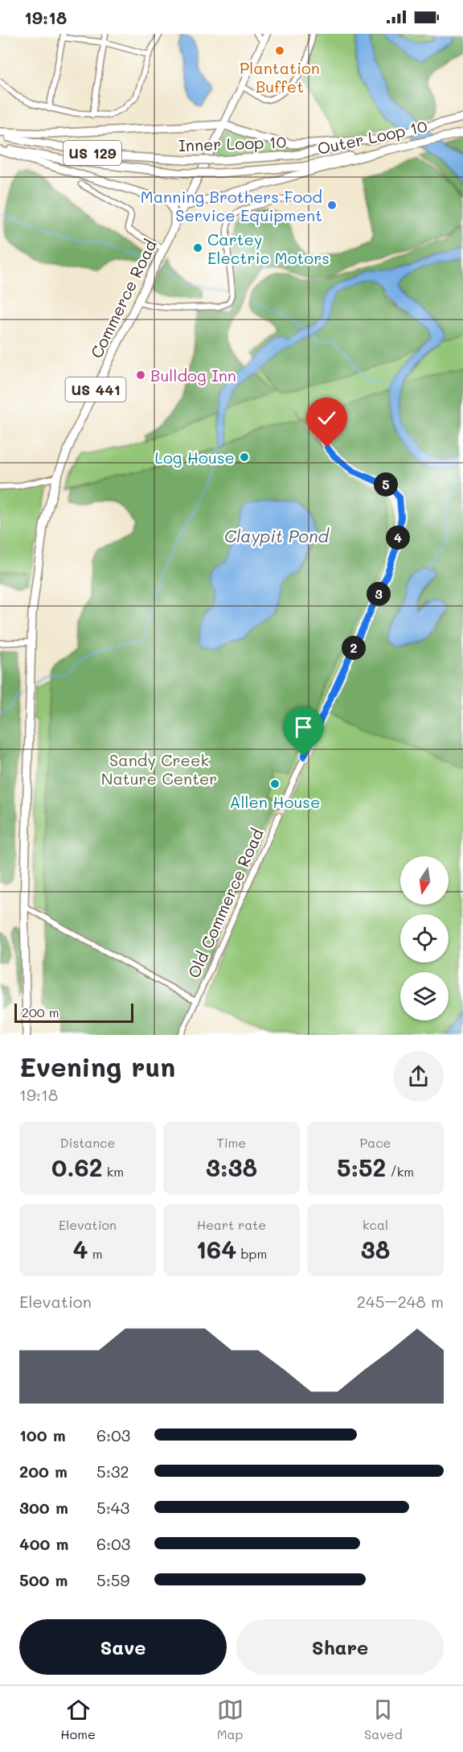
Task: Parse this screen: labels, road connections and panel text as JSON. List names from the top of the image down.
{
  "streets": {
    "highway": [
      "Outer Loop 10",
      "Inner Loop 10",
      "US 129",
      "Commerce Road",
      "US 441"
    ],
    "street": ["Old Commerce Road"]
  },
  "crossings": [
    ["Commerce Road", "Old Commerce Road"]
  ],
  "water": ["Claypit Pond"],
  "parks": ["Sandy Creek Nature Center"],
  "places": [
    "Plantation Buffet",
    "Manning Brothers Food Service Equipment",
    "Cartey Electric Motors",
    "Bulldog Inn",
    "Log House",
    "Allen House"
  ],
  "scale_bar": "200 m",
  "north": "bottom",
  "page": {
    "status": "19:18",
    "pins": [
      "5",
      "4",
      "3",
      "2"
    ],
    "scale": "200 m",
    "heading": ["Evening run", "19:18"],
    "stats": [
      ["Distance", "0.62 km"],
      ["Time", "3:38"],
      ["Pace", "5:52 /km"],
      ["Elevation", "4 m"],
      ["Heart rate", "164 bpm"],
      ["kcal", "38"]
    ],
    "chart": ["Elevation", "245–248 m"],
    "list": [
      {
        "name": "100 m",
        "note": "6:03"
      },
      {
        "name": "200 m",
        "note": "5:32"
      },
      {
        "name": "300 m",
        "note": "5:43"
      },
      {
        "name": "400 m",
        "note": "6:03"
      },
      {
        "name": "500 m",
        "note": "5:59"
      }
    ],
    "buttons": ["Save", "Share"],
    "tabs": ["Home", "Map", "Saved"]
  }
}
